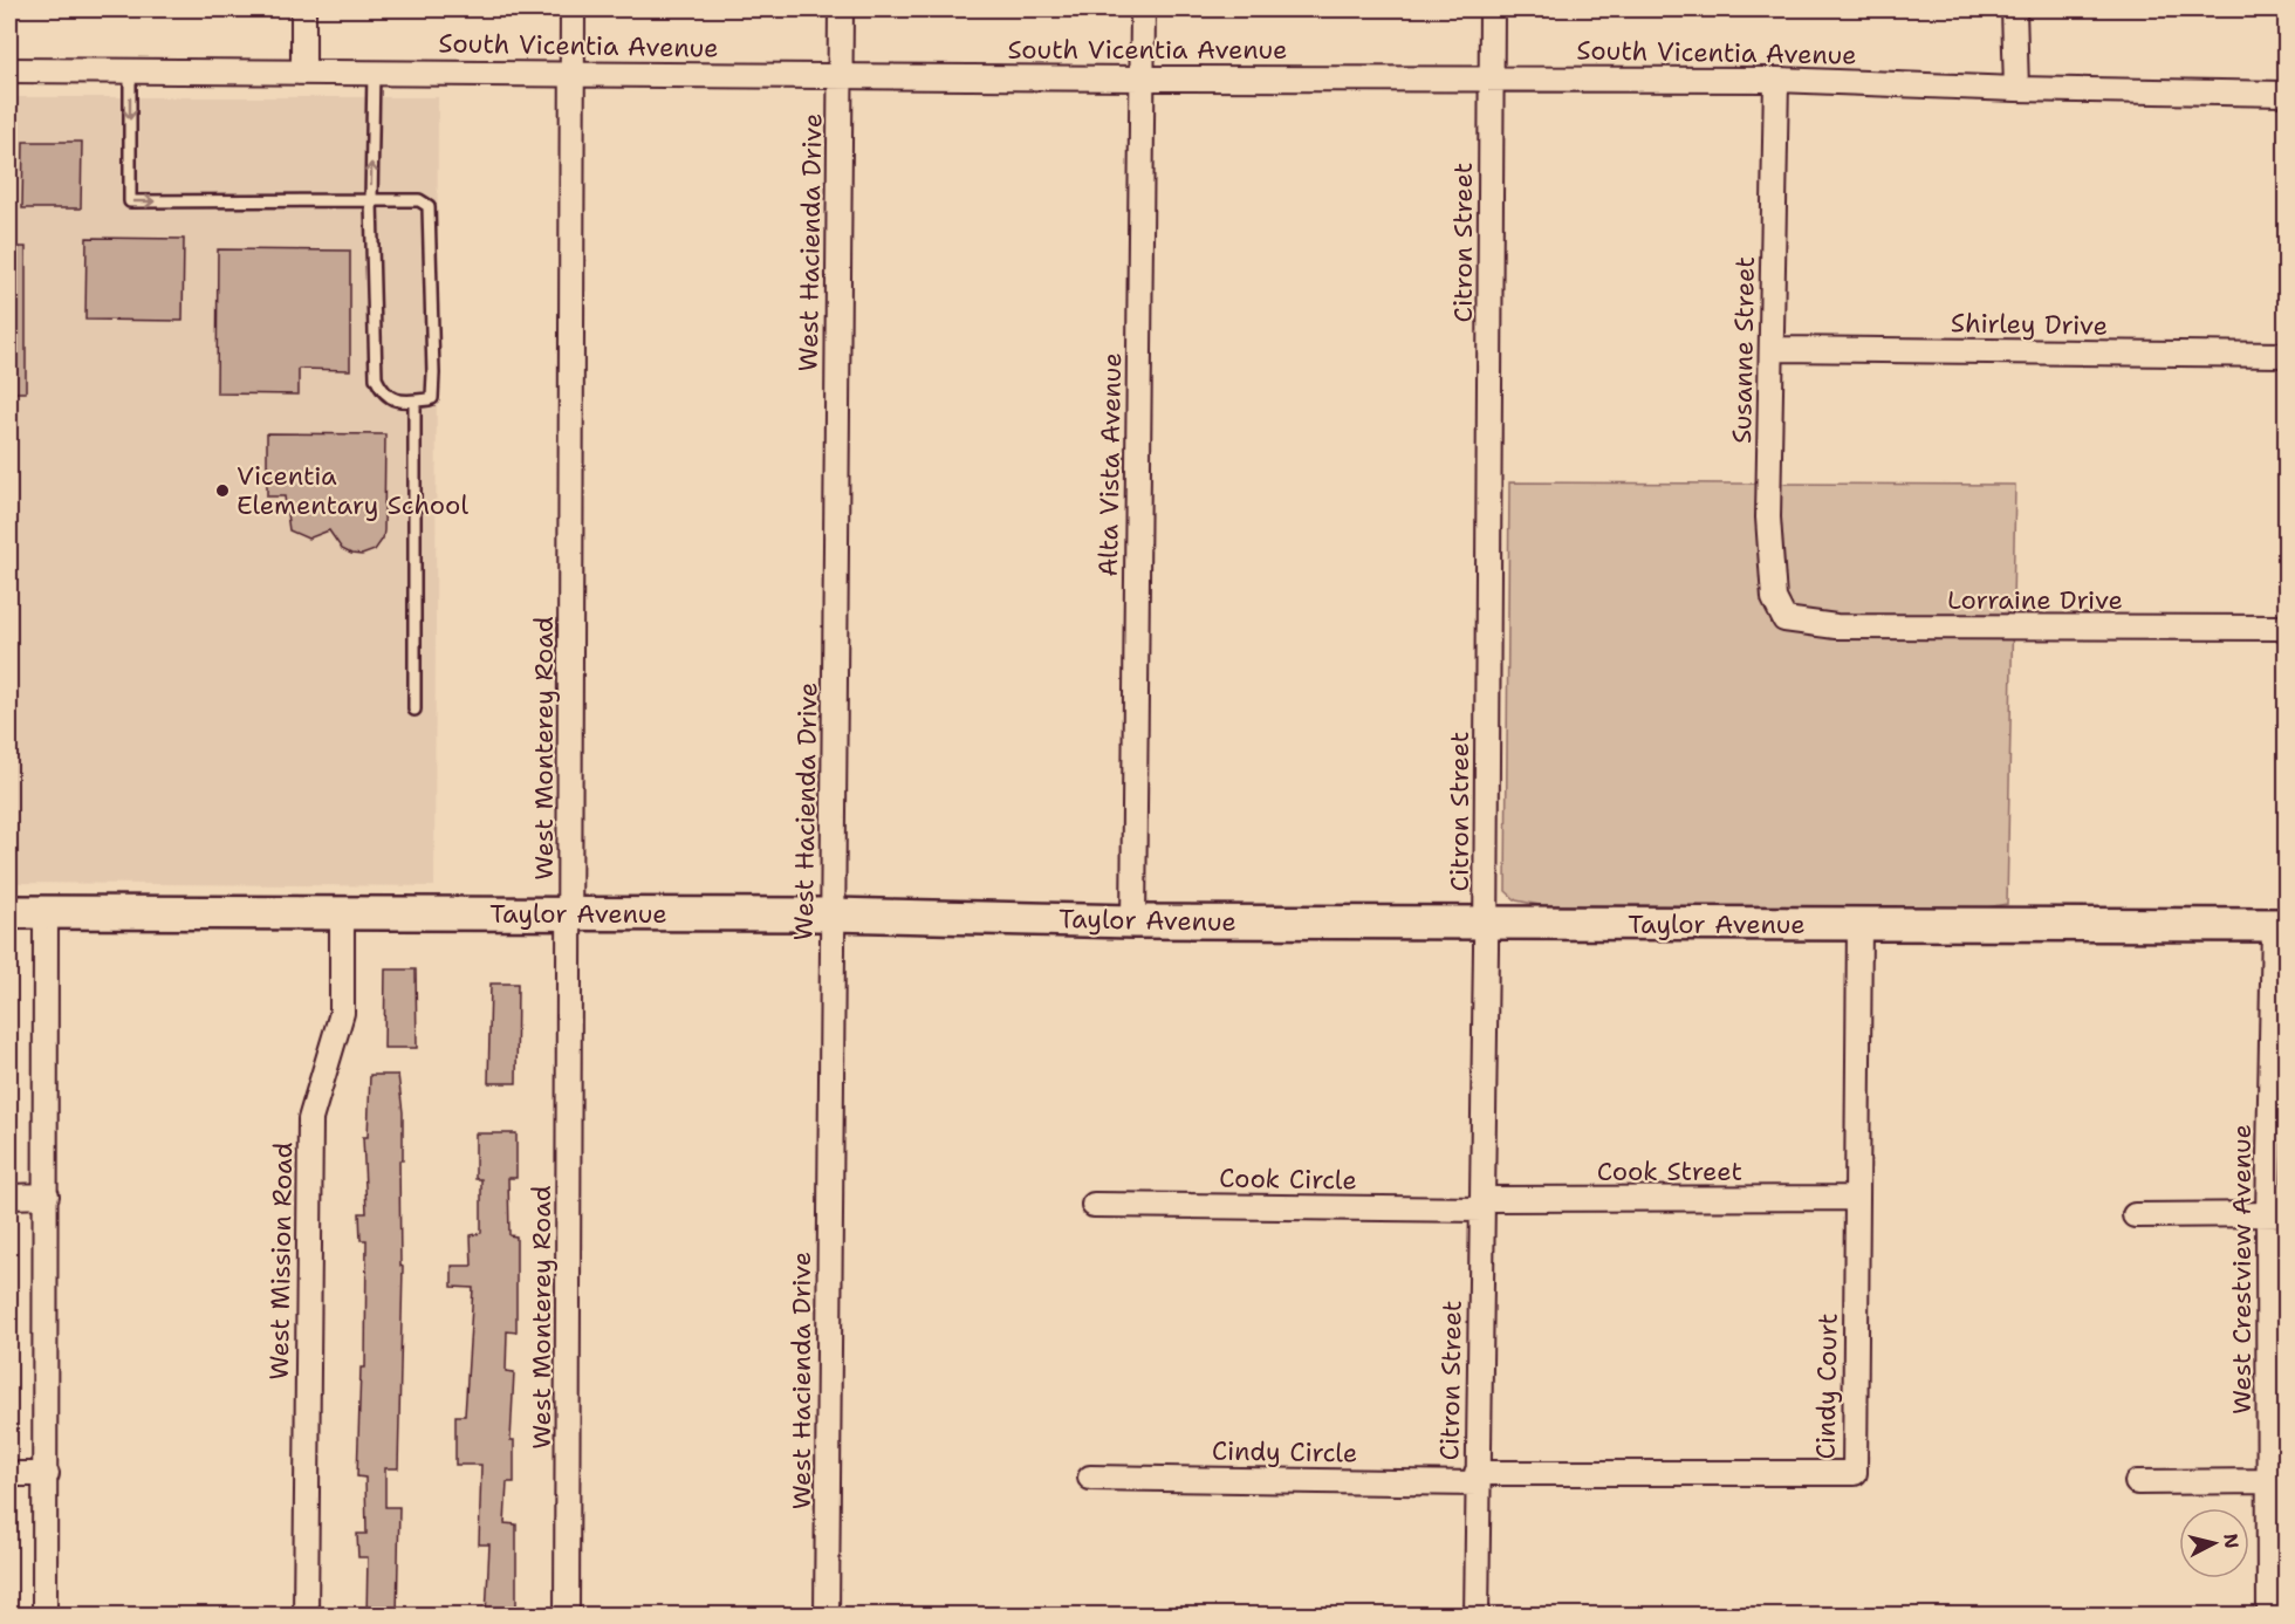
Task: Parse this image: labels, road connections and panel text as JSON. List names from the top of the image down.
{
  "streets": {
    "street": [
      "South Vicentia Avenue",
      "West Hacienda Drive",
      "Citron Street",
      "Shirley Drive",
      "Susanne Street",
      "Alta Vista Avenue",
      "Lorraine Drive",
      "West Monterey Road",
      "Taylor Avenue",
      "Cook Street",
      "Cook Circle",
      "West Mission Road",
      "West Crestview Avenue",
      "Cindy Court",
      "Cindy Circle"
    ]
  },
  "crossings": [
    ["South Vicentia Avenue", "West Hacienda Drive"],
    ["South Vicentia Avenue", "Citron Street"],
    ["South Vicentia Avenue", "Susanne Street"],
    ["South Vicentia Avenue", "Alta Vista Avenue"],
    ["South Vicentia Avenue", "West Monterey Road"],
    ["West Hacienda Drive", "Taylor Avenue"],
    ["Citron Street", "Taylor Avenue"],
    ["Citron Street", "Cook Street"],
    ["Citron Street", "Cook Circle"],
    ["Citron Street", "Cindy Court"],
    ["Citron Street", "Cindy Circle"],
    ["Shirley Drive", "Susanne Street"],
    ["Susanne Street", "Lorraine Drive"],
    ["Alta Vista Avenue", "Taylor Avenue"],
    ["West Monterey Road", "Taylor Avenue"],
    ["Taylor Avenue", "West Mission Road"],
    ["Taylor Avenue", "West Crestview Avenue"],
    ["Taylor Avenue", "Cindy Court"],
    ["Cook Street", "Cook Circle"],
    ["Cook Street", "Cindy Court"],
    ["Cindy Court", "Cindy Circle"]
  ],
  "places": ["Vicentia Elementary School"],
  "north": "right"
}
